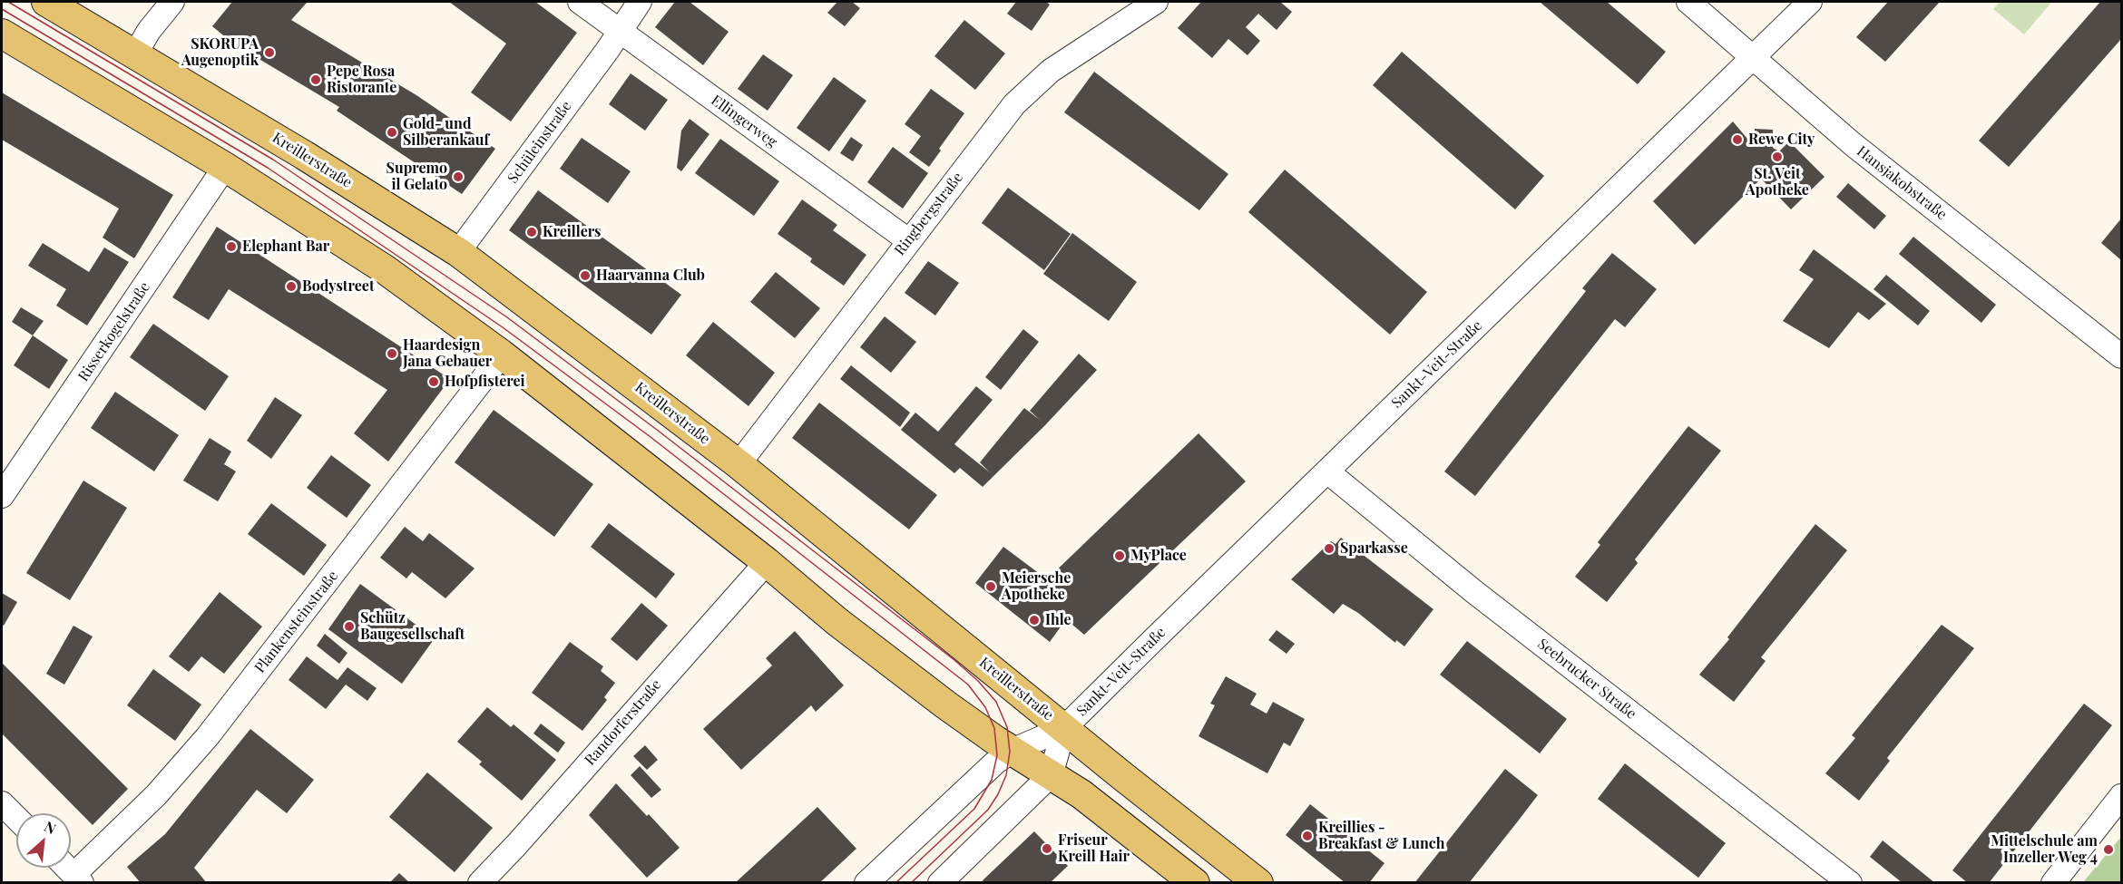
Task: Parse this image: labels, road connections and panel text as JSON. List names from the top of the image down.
{
  "streets": {
    "main road": ["Kreillerstraße"],
    "street": [
      "Ellingerweg",
      "Schüleinstraße",
      "Hansjakobstraße",
      "Ringbergstraße",
      "Risserkogelstraße",
      "Sankt-Veit-Straße",
      "Plankensteinstraße",
      "Seebrucker Straße",
      "Randorferstraße"
    ]
  },
  "crossings": [
    ["Ellingerweg", "Schüleinstraße"],
    ["Ellingerweg", "Ringbergstraße"],
    ["Schüleinstraße", "Kreillerstraße"],
    ["Kreillerstraße", "Ringbergstraße"],
    ["Kreillerstraße", "Sankt-Veit-Straße"],
    ["Hansjakobstraße", "Sankt-Veit-Straße"],
    ["Sankt-Veit-Straße", "Seebrucker Straße"]
  ],
  "places": [
    "SKORUPA Augenoptik",
    "Pepe Rosa Ristorante",
    "Gold- und Silberankauf",
    "Rewe City",
    "St. Veit Apotheke",
    "Supremo il Gelato",
    "Kreillers",
    "Elephant Bar",
    "Haarvanna Club",
    "Bodystreet",
    "Haardesign Jana Gebauer",
    "Hofpfisterei",
    "Sparkasse",
    "MyPlace",
    "Meiersche Apotheke",
    "Ihle",
    "Schütz Baugesellschaft",
    "Kreillies - Breakfast & Lunch",
    "Friseur Kreill Hair",
    "Mittelschule am Inzeller Weg 4"
  ],
  "north": "top right"
}
